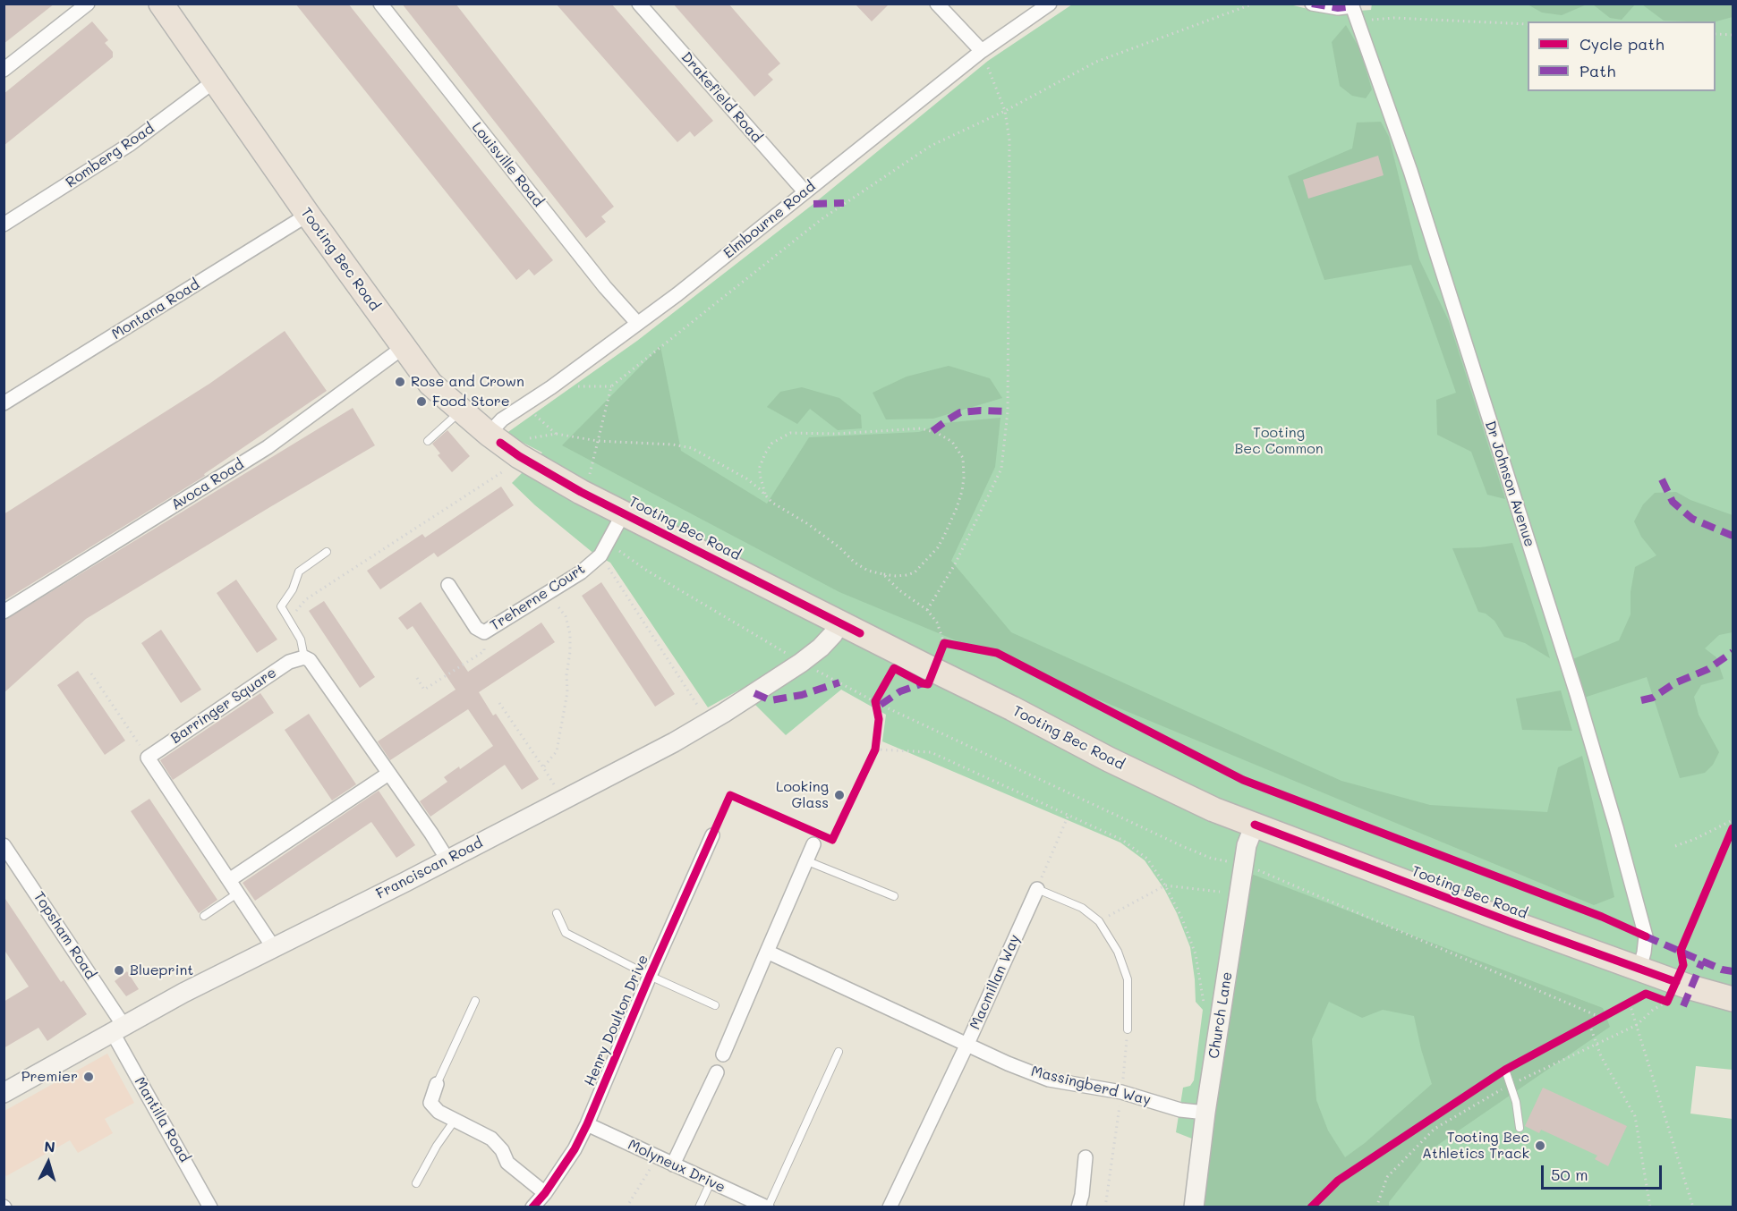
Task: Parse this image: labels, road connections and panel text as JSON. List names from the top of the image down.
{
  "streets": {
    "highway": ["Tooting Bec Road"],
    "street": [
      "Drakefield Road",
      "Romberg Road",
      "Louisville Road",
      "Elmbourne Road",
      "Montana Road",
      "Dr Johnson Avenue",
      "Avoca Road",
      "Treherne Court",
      "Barringer Square",
      "Franciscan Road",
      "Topsham Road",
      "Macmillan Way",
      "Church Lane",
      "Henry Doulton Drive",
      "Massingberd Way",
      "Mantilla Road",
      "Molyneux Drive"
    ]
  },
  "crossings": [
    ["Drakefield Road", "Elmbourne Road"],
    ["Romberg Road", "Tooting Bec Road"],
    ["Louisville Road", "Elmbourne Road"],
    ["Elmbourne Road", "Tooting Bec Road"],
    ["Tooting Bec Road", "Montana Road"],
    ["Tooting Bec Road", "Dr Johnson Avenue"],
    ["Tooting Bec Road", "Avoca Road"],
    ["Tooting Bec Road", "Treherne Court"],
    ["Tooting Bec Road", "Franciscan Road"],
    ["Tooting Bec Road", "Church Lane"],
    ["Franciscan Road", "Topsham Road"],
    ["Franciscan Road", "Mantilla Road"],
    ["Topsham Road", "Mantilla Road"],
    ["Macmillan Way", "Massingberd Way"],
    ["Church Lane", "Massingberd Way"],
    ["Henry Doulton Drive", "Molyneux Drive"]
  ],
  "parks": ["Tooting Bec Common"],
  "places": [
    "Rose and Crown",
    "Food Store",
    "Looking Glass",
    "Blueprint",
    "Premier",
    "Tooting Bec Athletics Track"
  ],
  "legend": ["Cycle path", "Path"],
  "scale_bar": "50 m",
  "north": "top"
}
